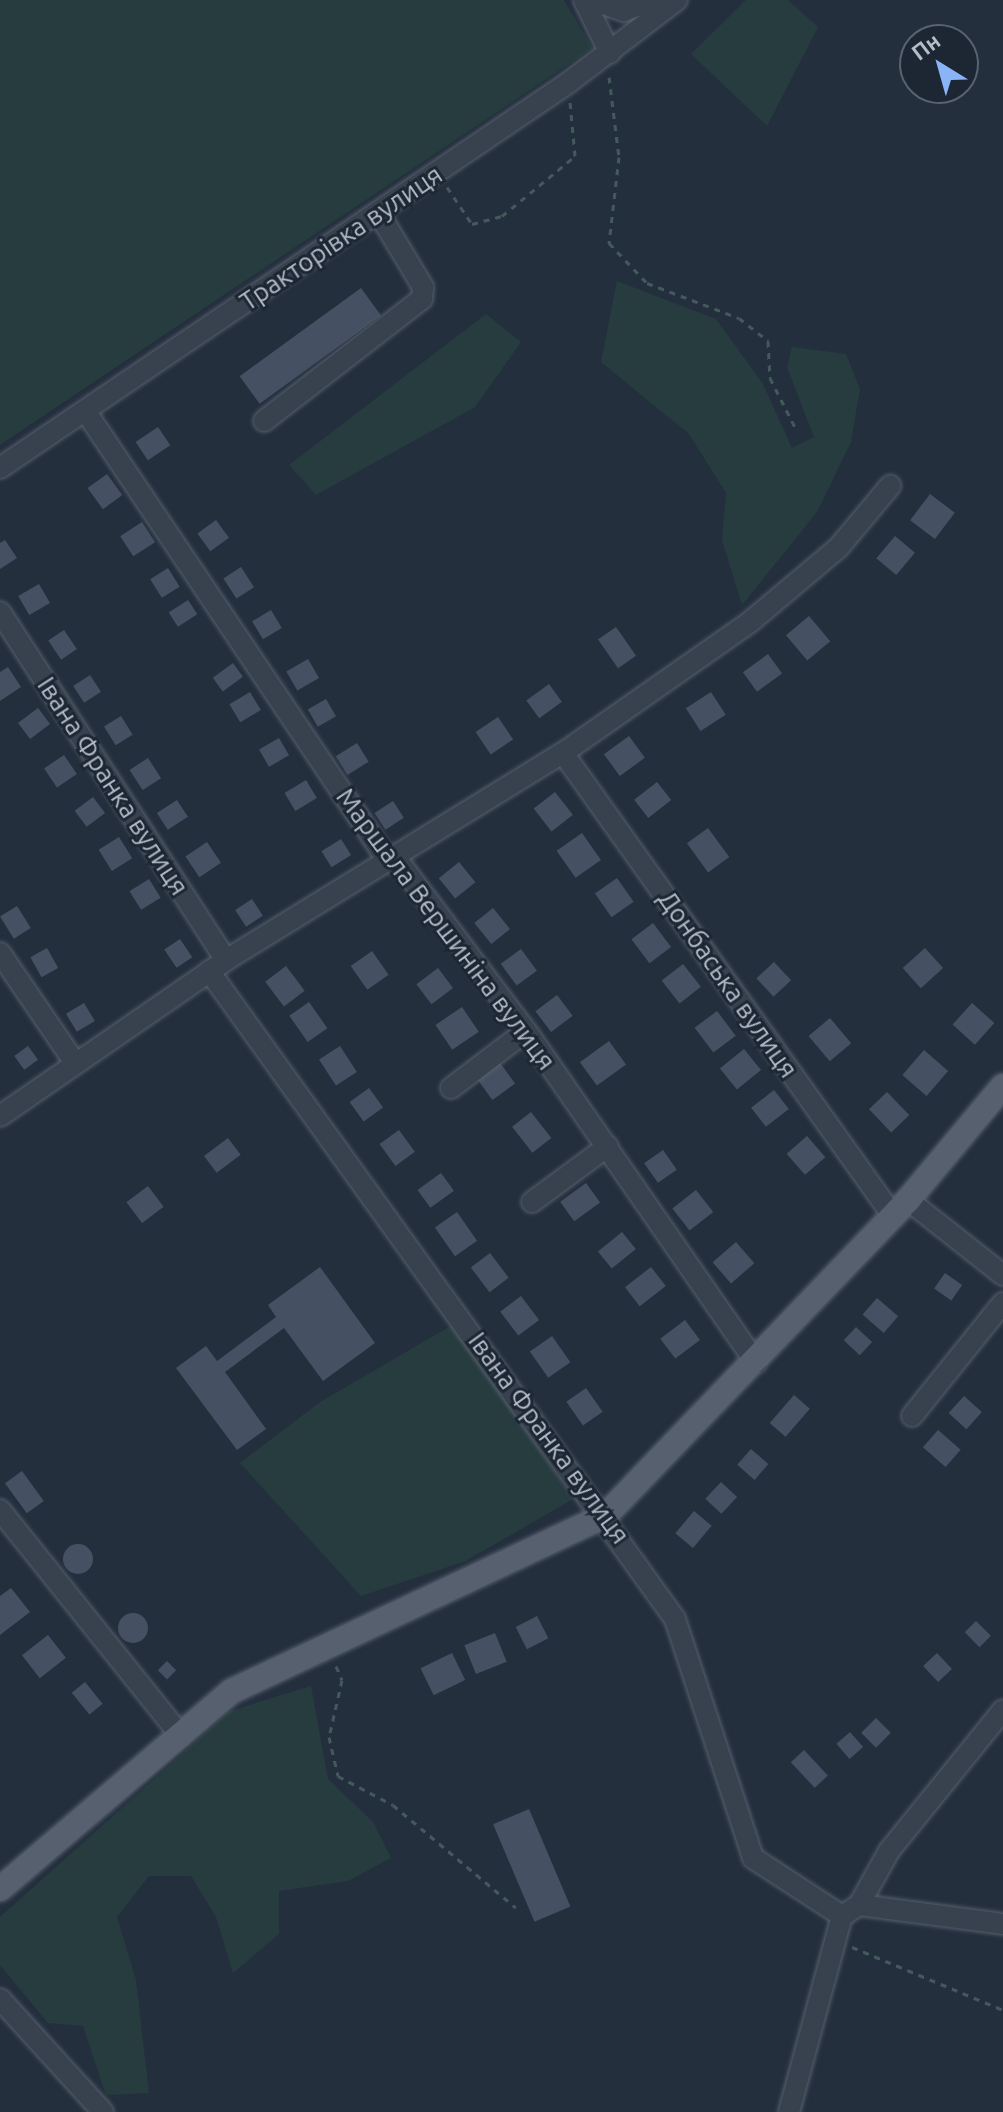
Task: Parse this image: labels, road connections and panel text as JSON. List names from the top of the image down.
{
  "streets": {
    "street": [
      "Тракторівка вулиця",
      "Івана Франка вулиця",
      "Маршала Вершиніна вулиця",
      "Донбаська вулиця"
    ]
  },
  "crossings": [
    ["Тракторівка вулиця", "Маршала Вершиніна вулиця"]
  ],
  "north": "top left"
}
